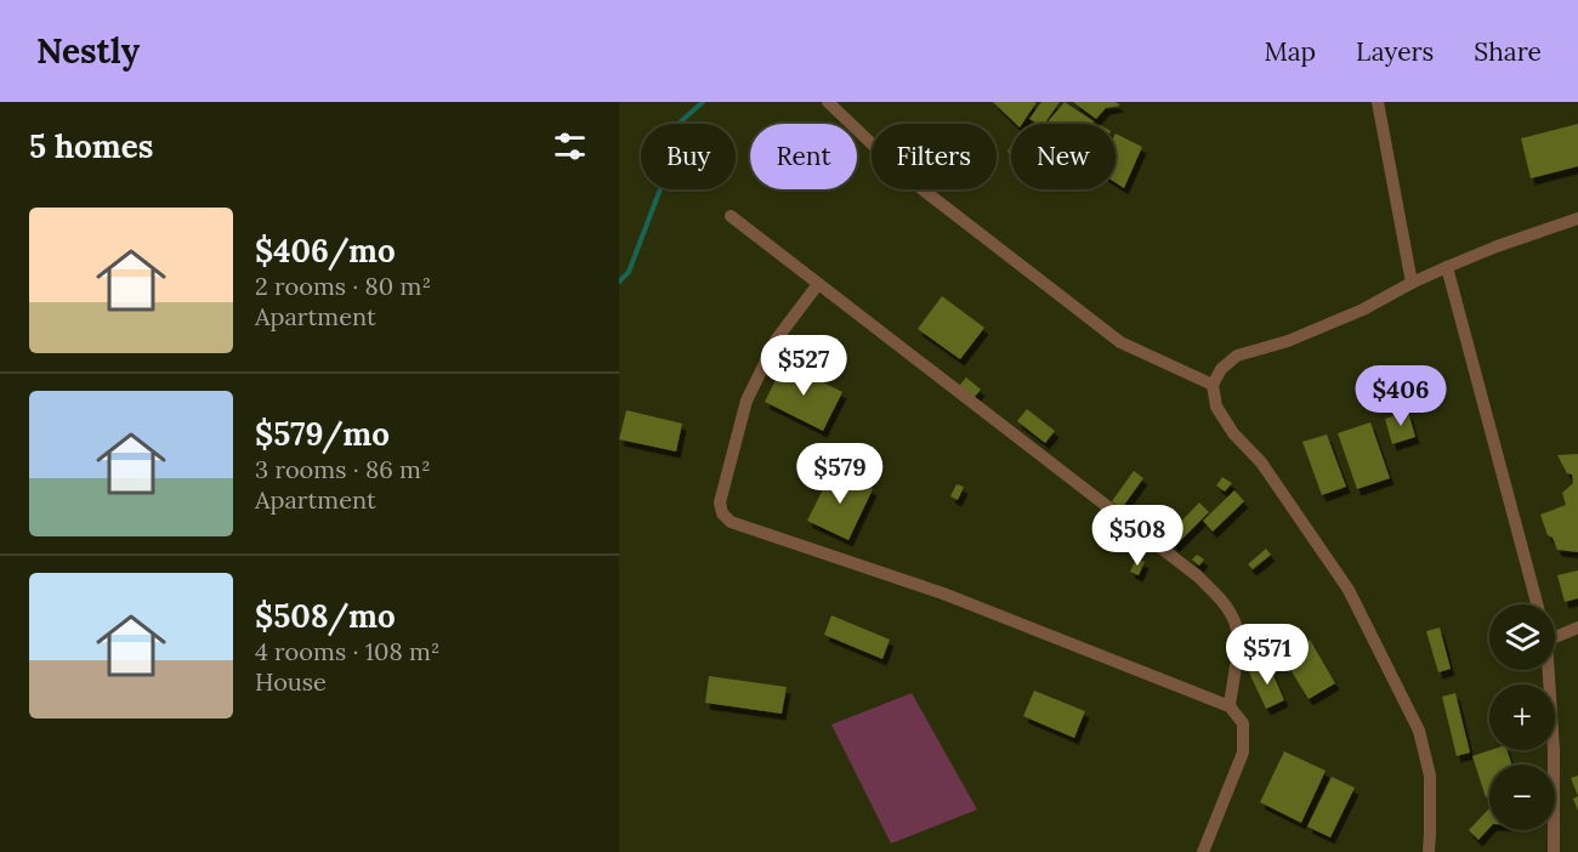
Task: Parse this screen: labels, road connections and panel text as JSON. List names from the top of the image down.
{
  "page": {
    "header": "Nestly",
    "nav": ["Map", "Layers", "Share"],
    "heading": "5 homes",
    "chip": [
      "Buy",
      "Rent",
      "Filters",
      "New"
    ],
    "list": [
      {
        "name": "$406/mo",
        "note": "2 rooms · 80 m² · Apartment"
      },
      {
        "name": "$579/mo",
        "note": "3 rooms · 86 m² · Apartment"
      },
      {
        "name": "$508/mo",
        "note": "4 rooms · 108 m² · House"
      }
    ],
    "price": [
      "$527",
      "$406",
      "$579",
      "$508",
      "$571"
    ],
    "map_buttons": ["+", "−"]
  }
}
